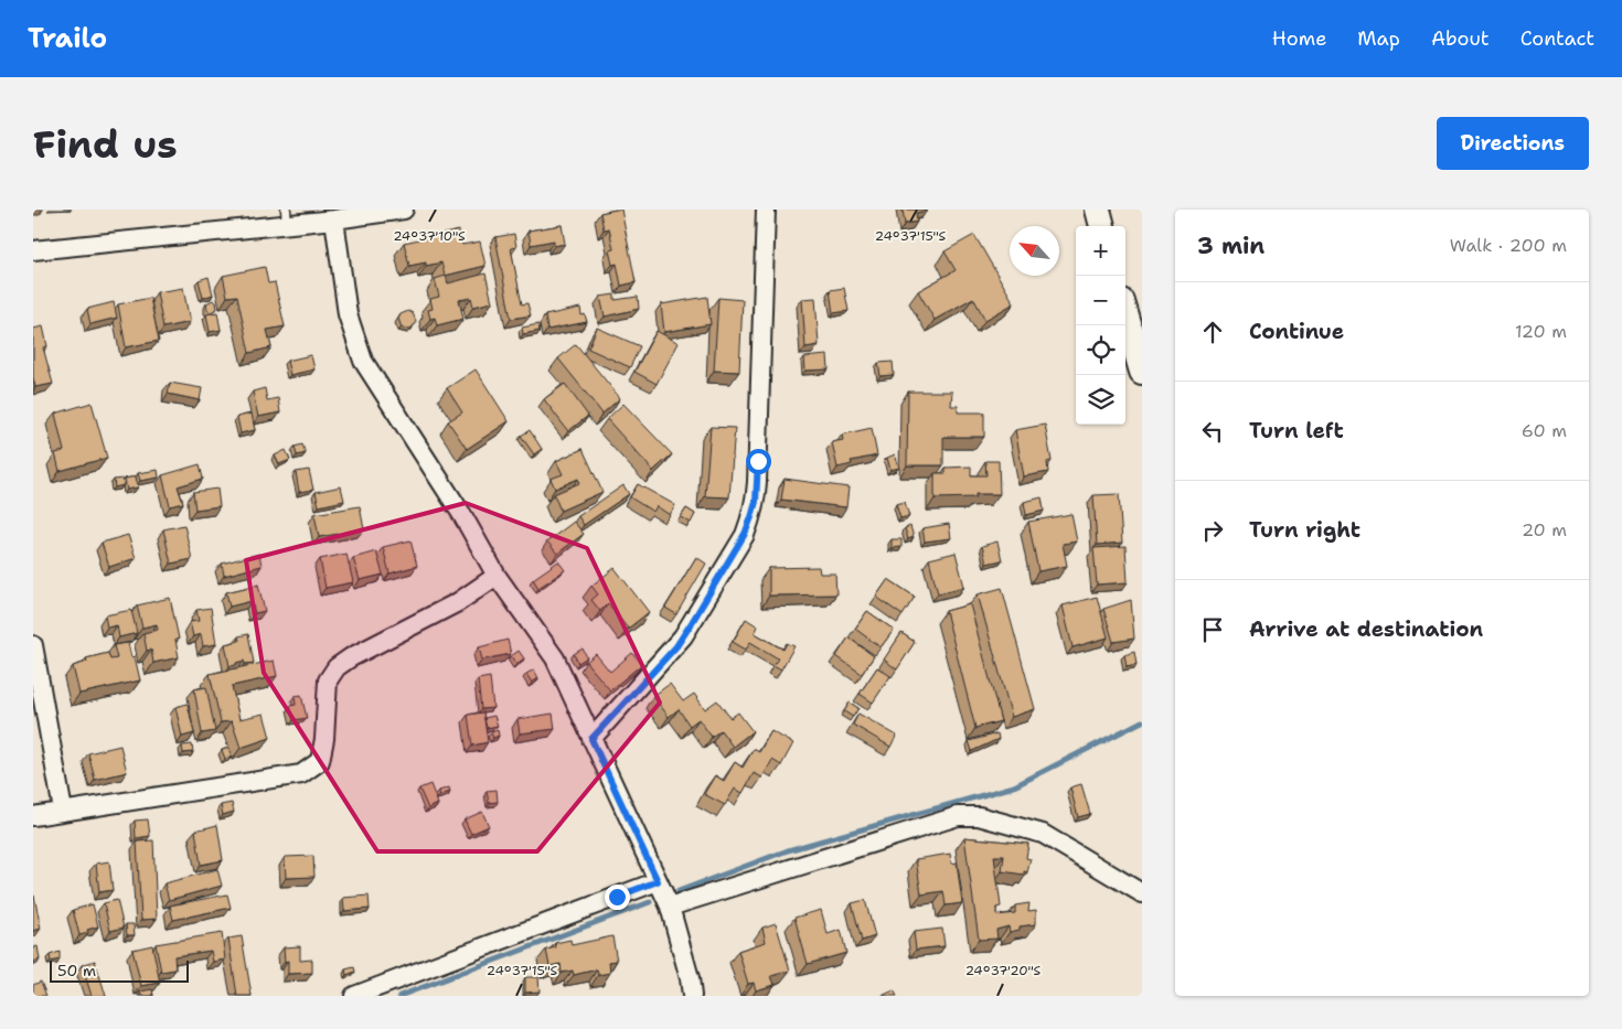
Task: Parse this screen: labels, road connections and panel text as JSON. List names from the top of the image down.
{
  "scale_bar": "50 m",
  "north": "top left",
  "page": {
    "header": "Trailo",
    "nav": [
      "Home",
      "Map",
      "About",
      "Contact"
    ],
    "buttons": "Directions",
    "title": "Find us",
    "heading": ["3 min", "Walk · 200 m"],
    "map_buttons": ["+", "−"],
    "list": [
      ["Continue", "120 m"],
      ["Turn left", "60 m"],
      ["Turn right", "20 m"],
      "Arrive at destination"
    ],
    "scale": "50 m"
  },
  "coordinates": ["24°37'10\"S", "24°37'15\"S", "24°37'20\"S"]
}
